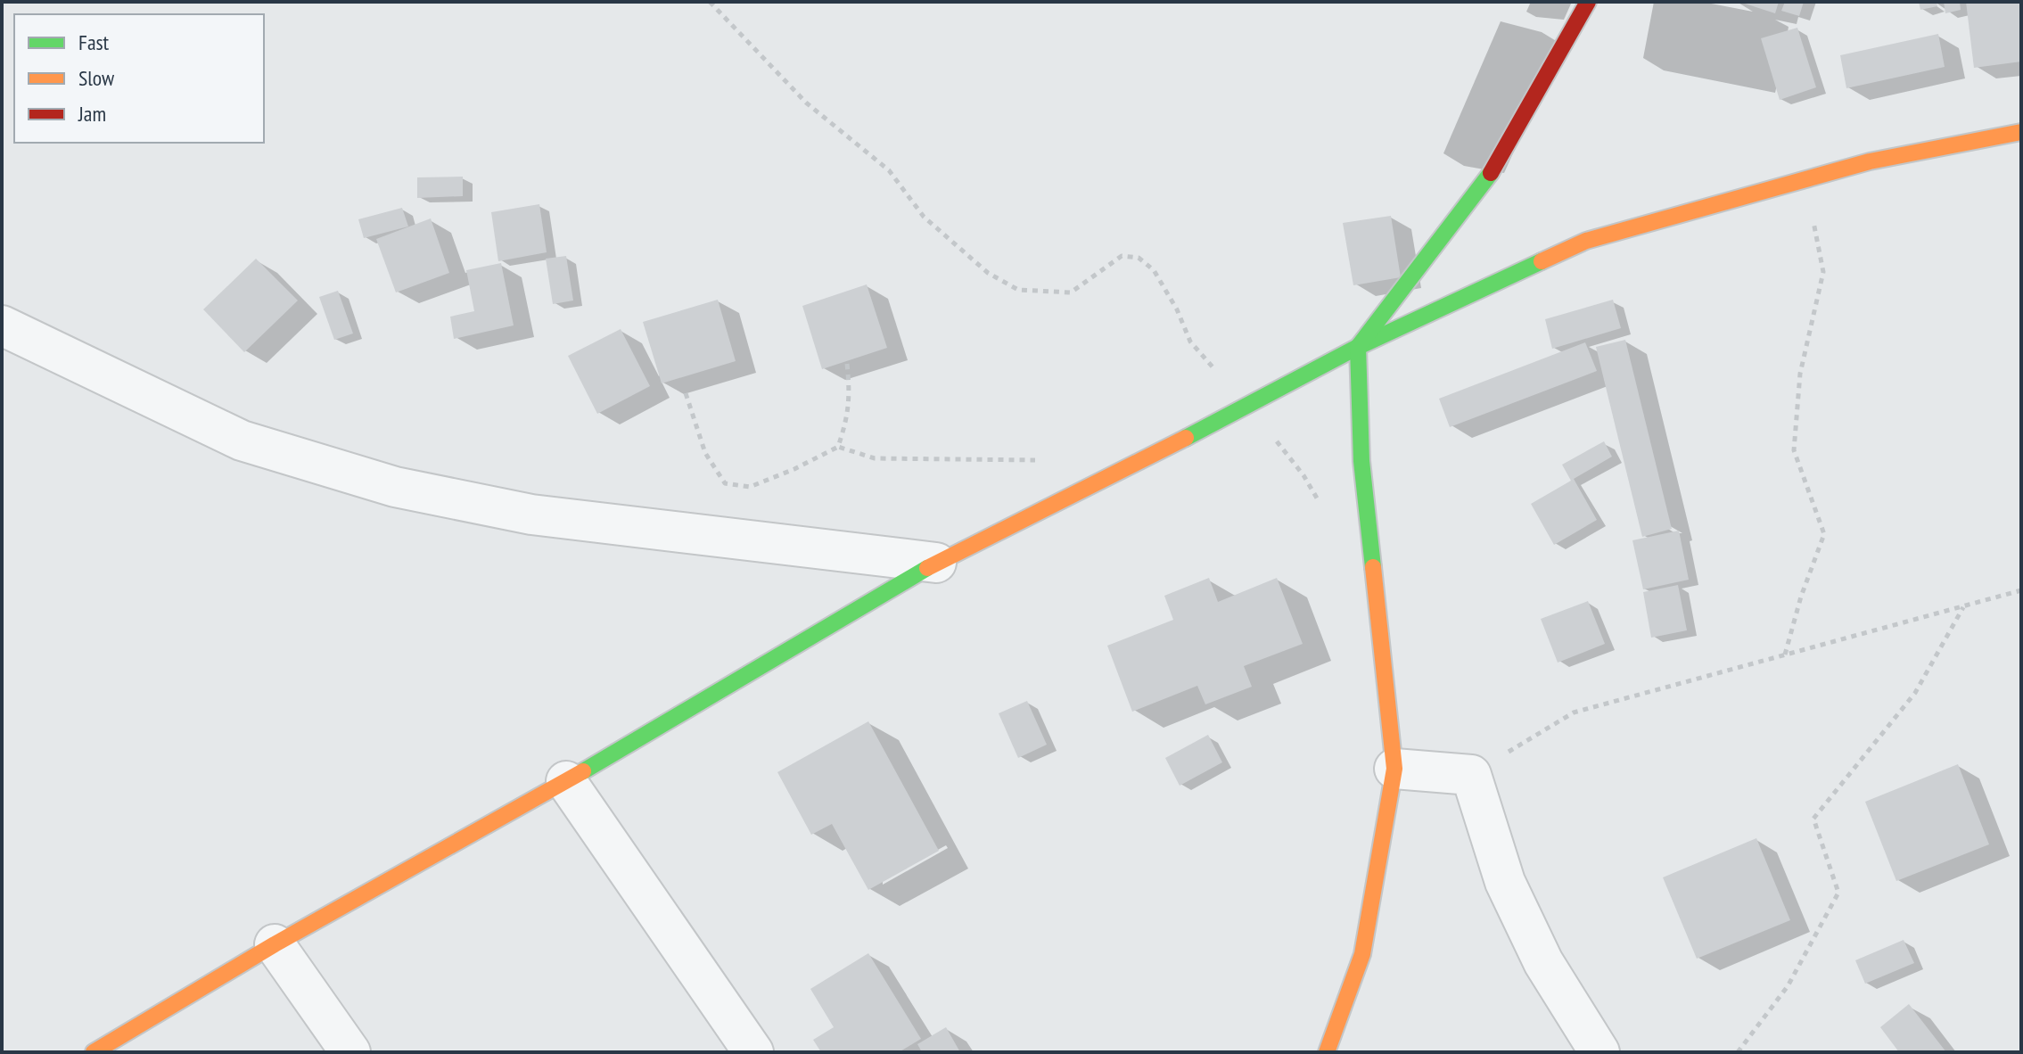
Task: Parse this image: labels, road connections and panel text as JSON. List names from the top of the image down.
{
  "legend": ["Fast", "Slow", "Jam"]
}
